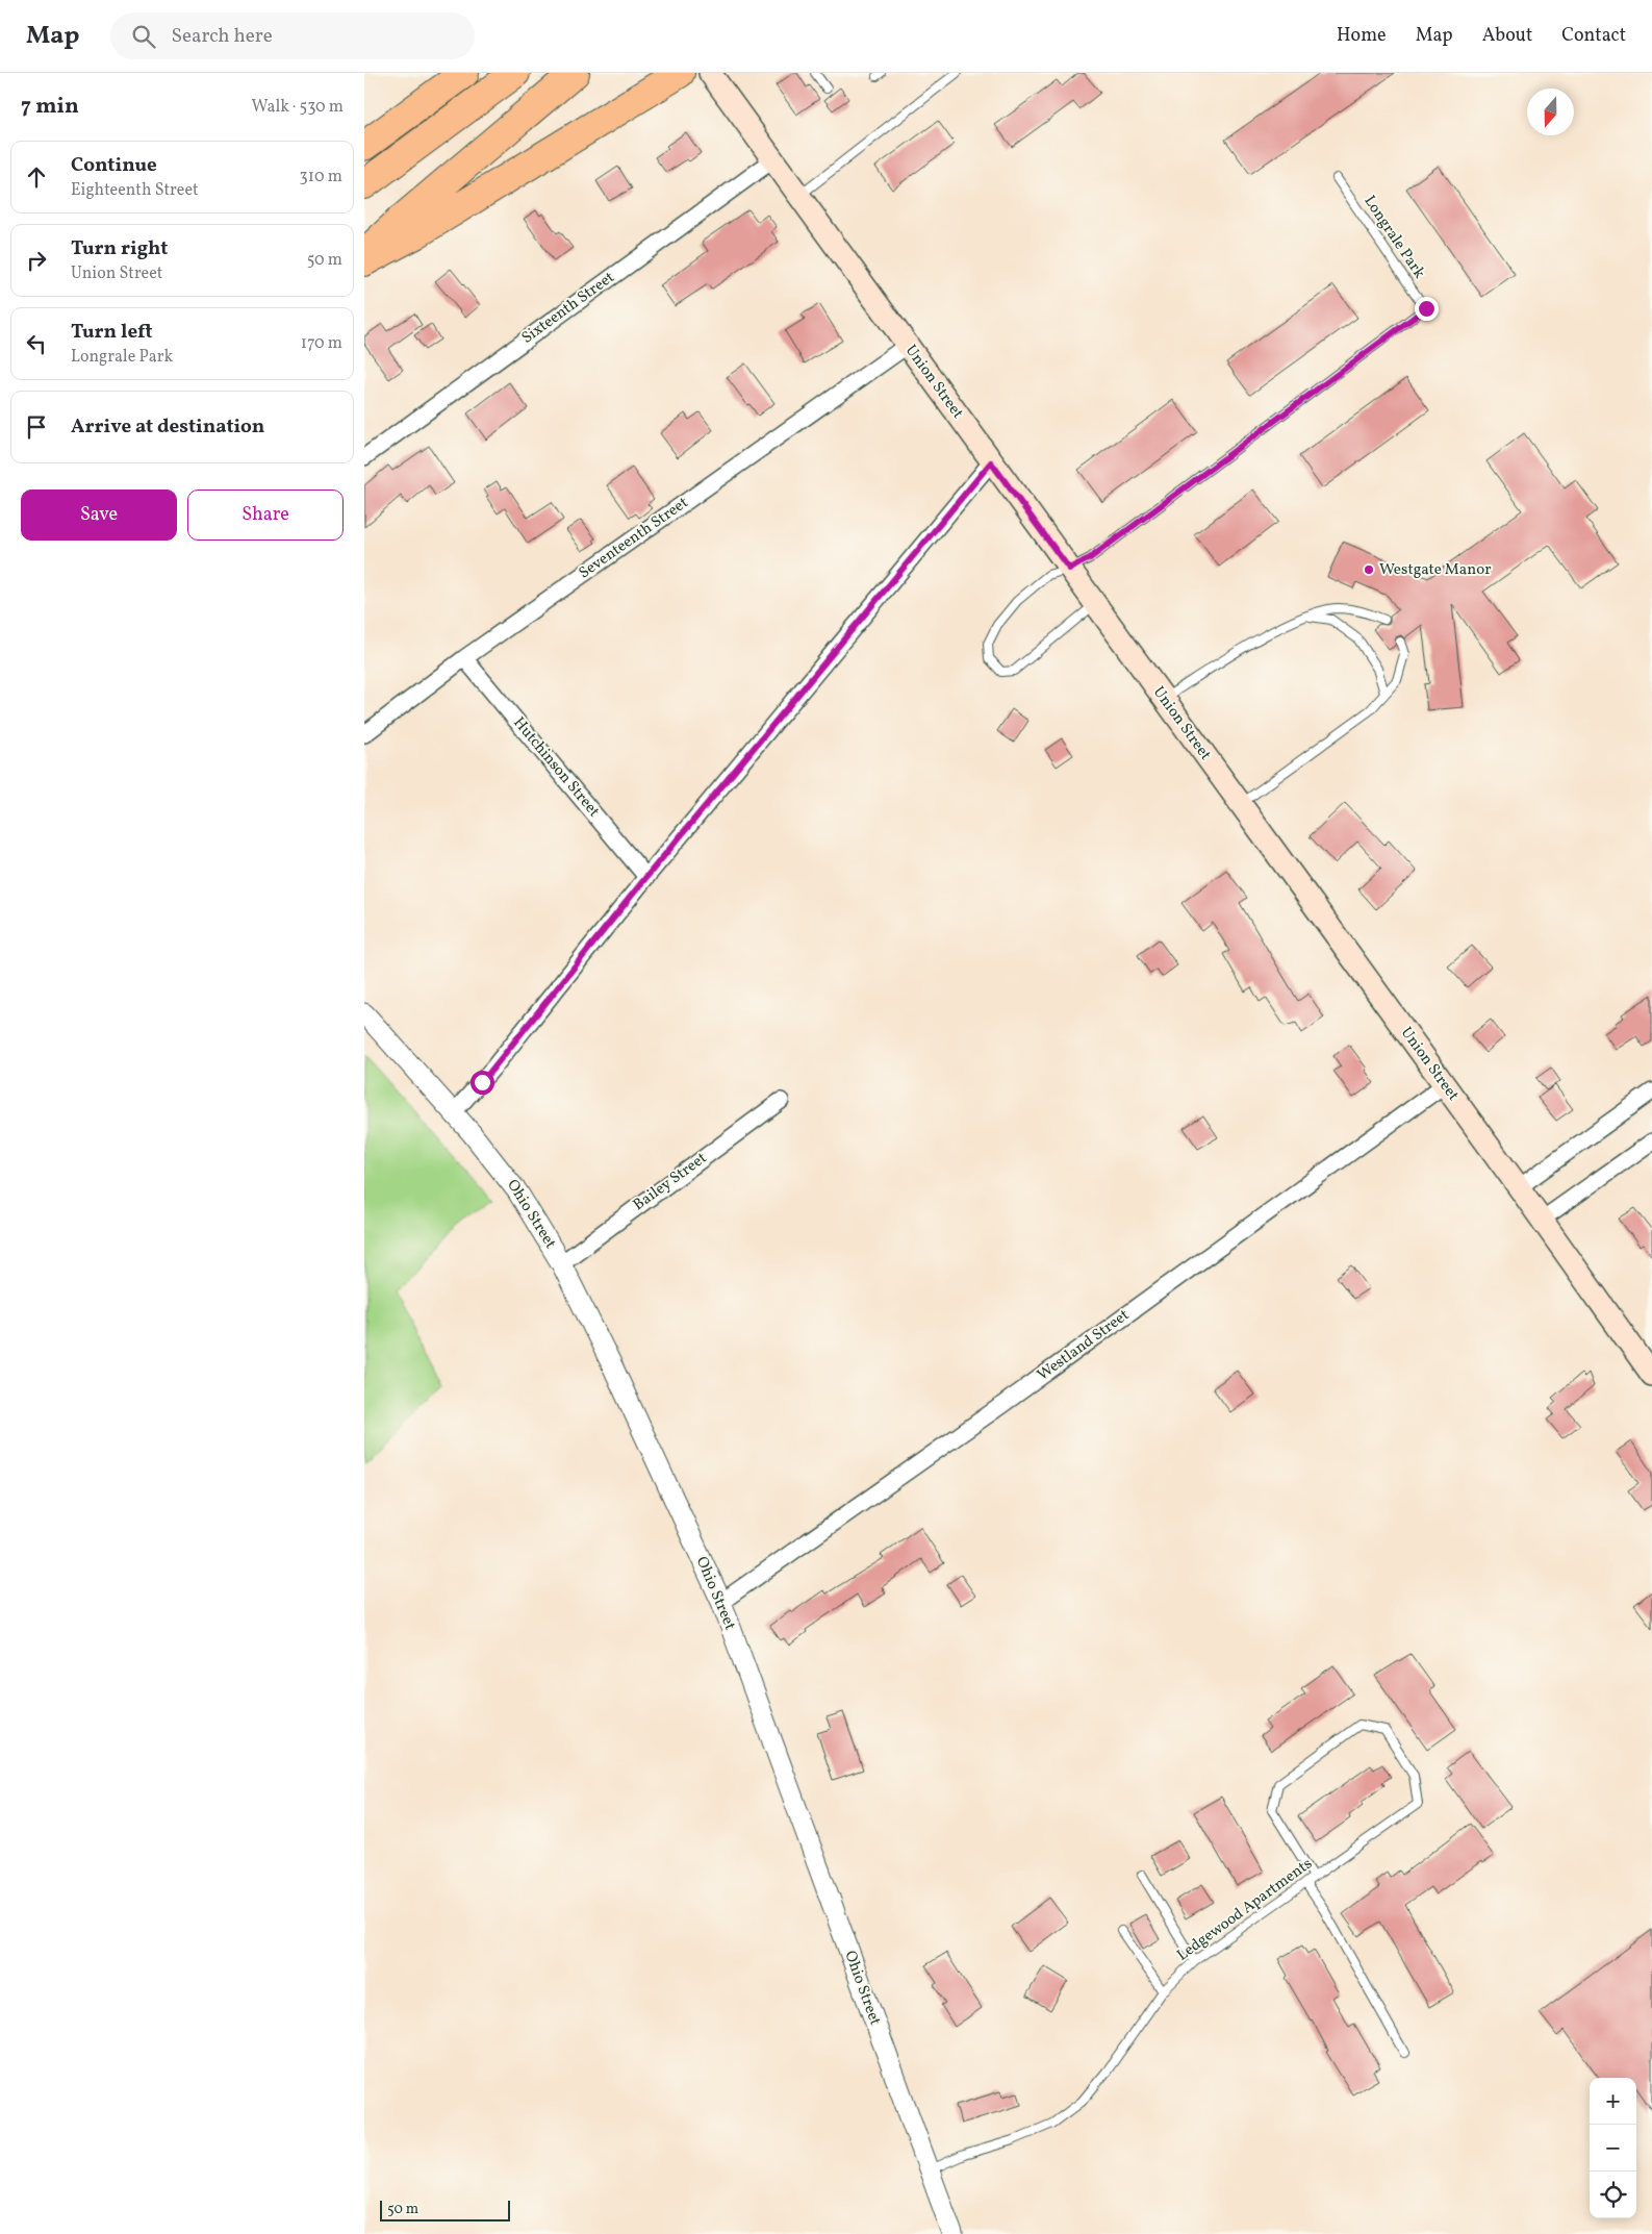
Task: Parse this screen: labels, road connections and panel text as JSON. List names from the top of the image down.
{
  "streets": {
    "main road": ["Union Street"],
    "street": [
      "Sixteenth Street",
      "Seventeenth Street",
      "Hutchinson Street",
      "Bailey Street",
      "Ohio Street",
      "Westland Street"
    ],
    "lane": ["Longrale Park", "Ledgewood Apartments"]
  },
  "crossings": [
    ["Longrale Park", "Union Street"],
    ["Sixteenth Street", "Union Street"],
    ["Union Street", "Seventeenth Street"],
    ["Union Street", "Westland Street"],
    ["Seventeenth Street", "Hutchinson Street"],
    ["Bailey Street", "Ohio Street"],
    ["Ohio Street", "Westland Street"],
    ["Ohio Street", "Ledgewood Apartments"]
  ],
  "places": ["Westgate Manor"],
  "scale_bar": "50 m",
  "north": "bottom",
  "page": {
    "header": "Map",
    "search": "Search here",
    "nav": [
      "Home",
      "Map",
      "About",
      "Contact"
    ],
    "heading": ["7 min", "Walk · 530 m"],
    "list": [
      ["Continue", "Eighteenth Street", "310 m"],
      ["Turn right", "Union Street", "50 m"],
      ["Turn left", "Longrale Park", "170 m"],
      "Arrive at destination"
    ],
    "buttons": ["Save", "Share"],
    "map_buttons": ["+", "−"],
    "scale": "50 m"
  }
}
